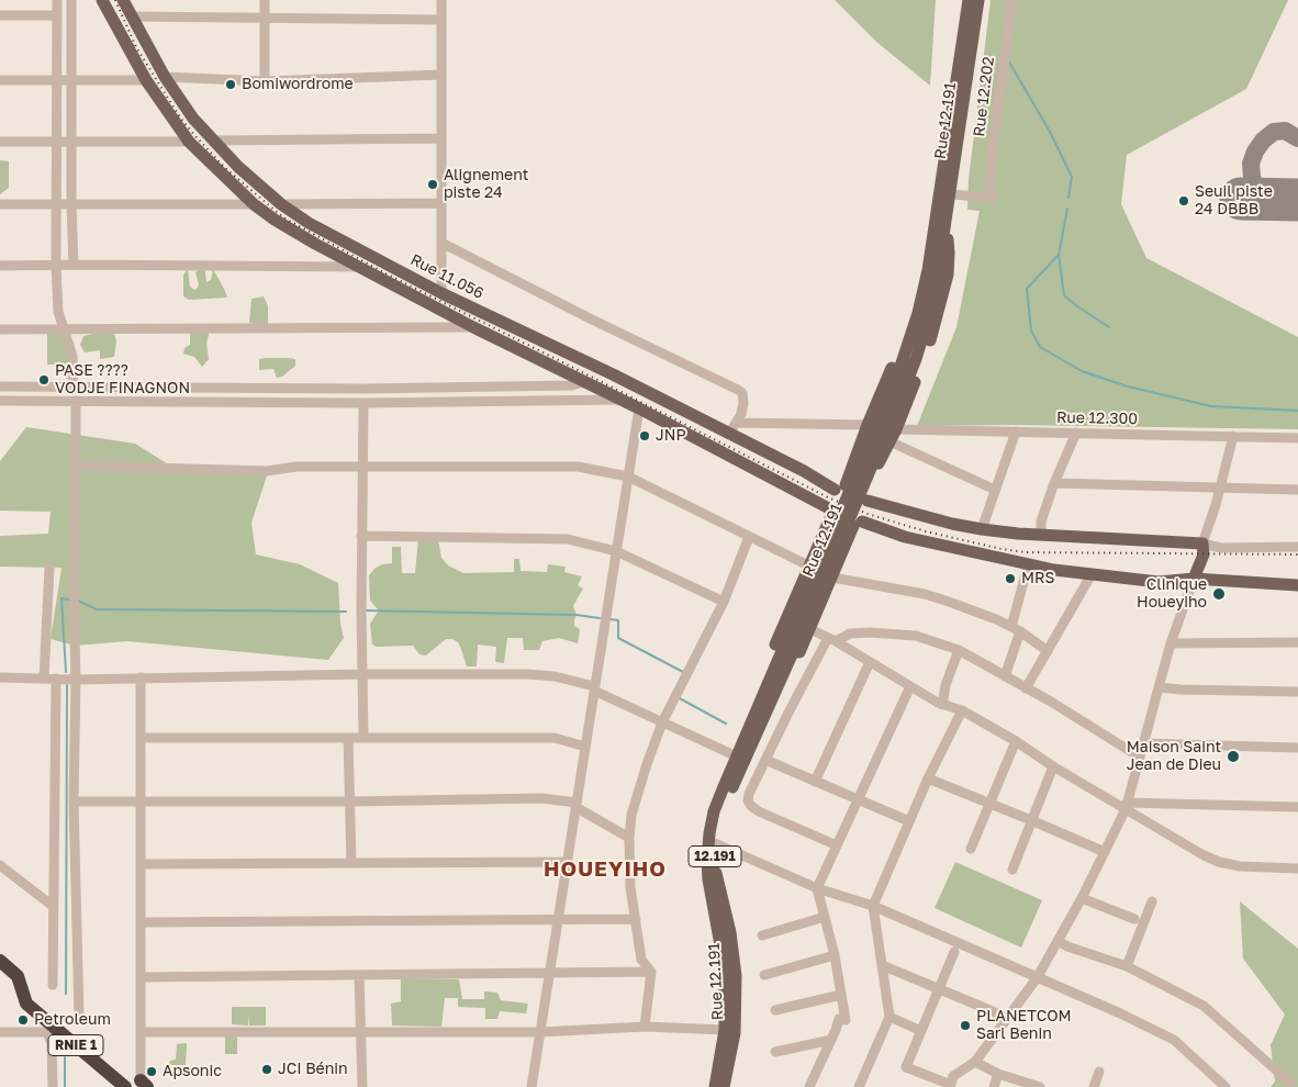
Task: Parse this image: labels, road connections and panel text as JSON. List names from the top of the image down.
{
  "streets": {
    "highway": ["RNIE 1"],
    "main road": ["Rue 12.191", "Rue 11.056", "12.191"],
    "street": ["Rue 12.202", "Rue 12.300"]
  },
  "crossings": [
    ["Rue 12.202", "Rue 12.191"]
  ],
  "districts": ["HOUEYIHO"],
  "places": [
    "Bomiwordrome",
    "Alignement piste 24",
    "Seuil piste 24 DBBB",
    "PASE ???? VODJE FINAGNON",
    "JNP",
    "MRS",
    "Clinique Houeyiho",
    "Maison Saint Jean de Dieu",
    "Petroleum",
    "PLANETCOM Sarl Benin",
    "JCI Bénin",
    "Apsonic"
  ]
}
